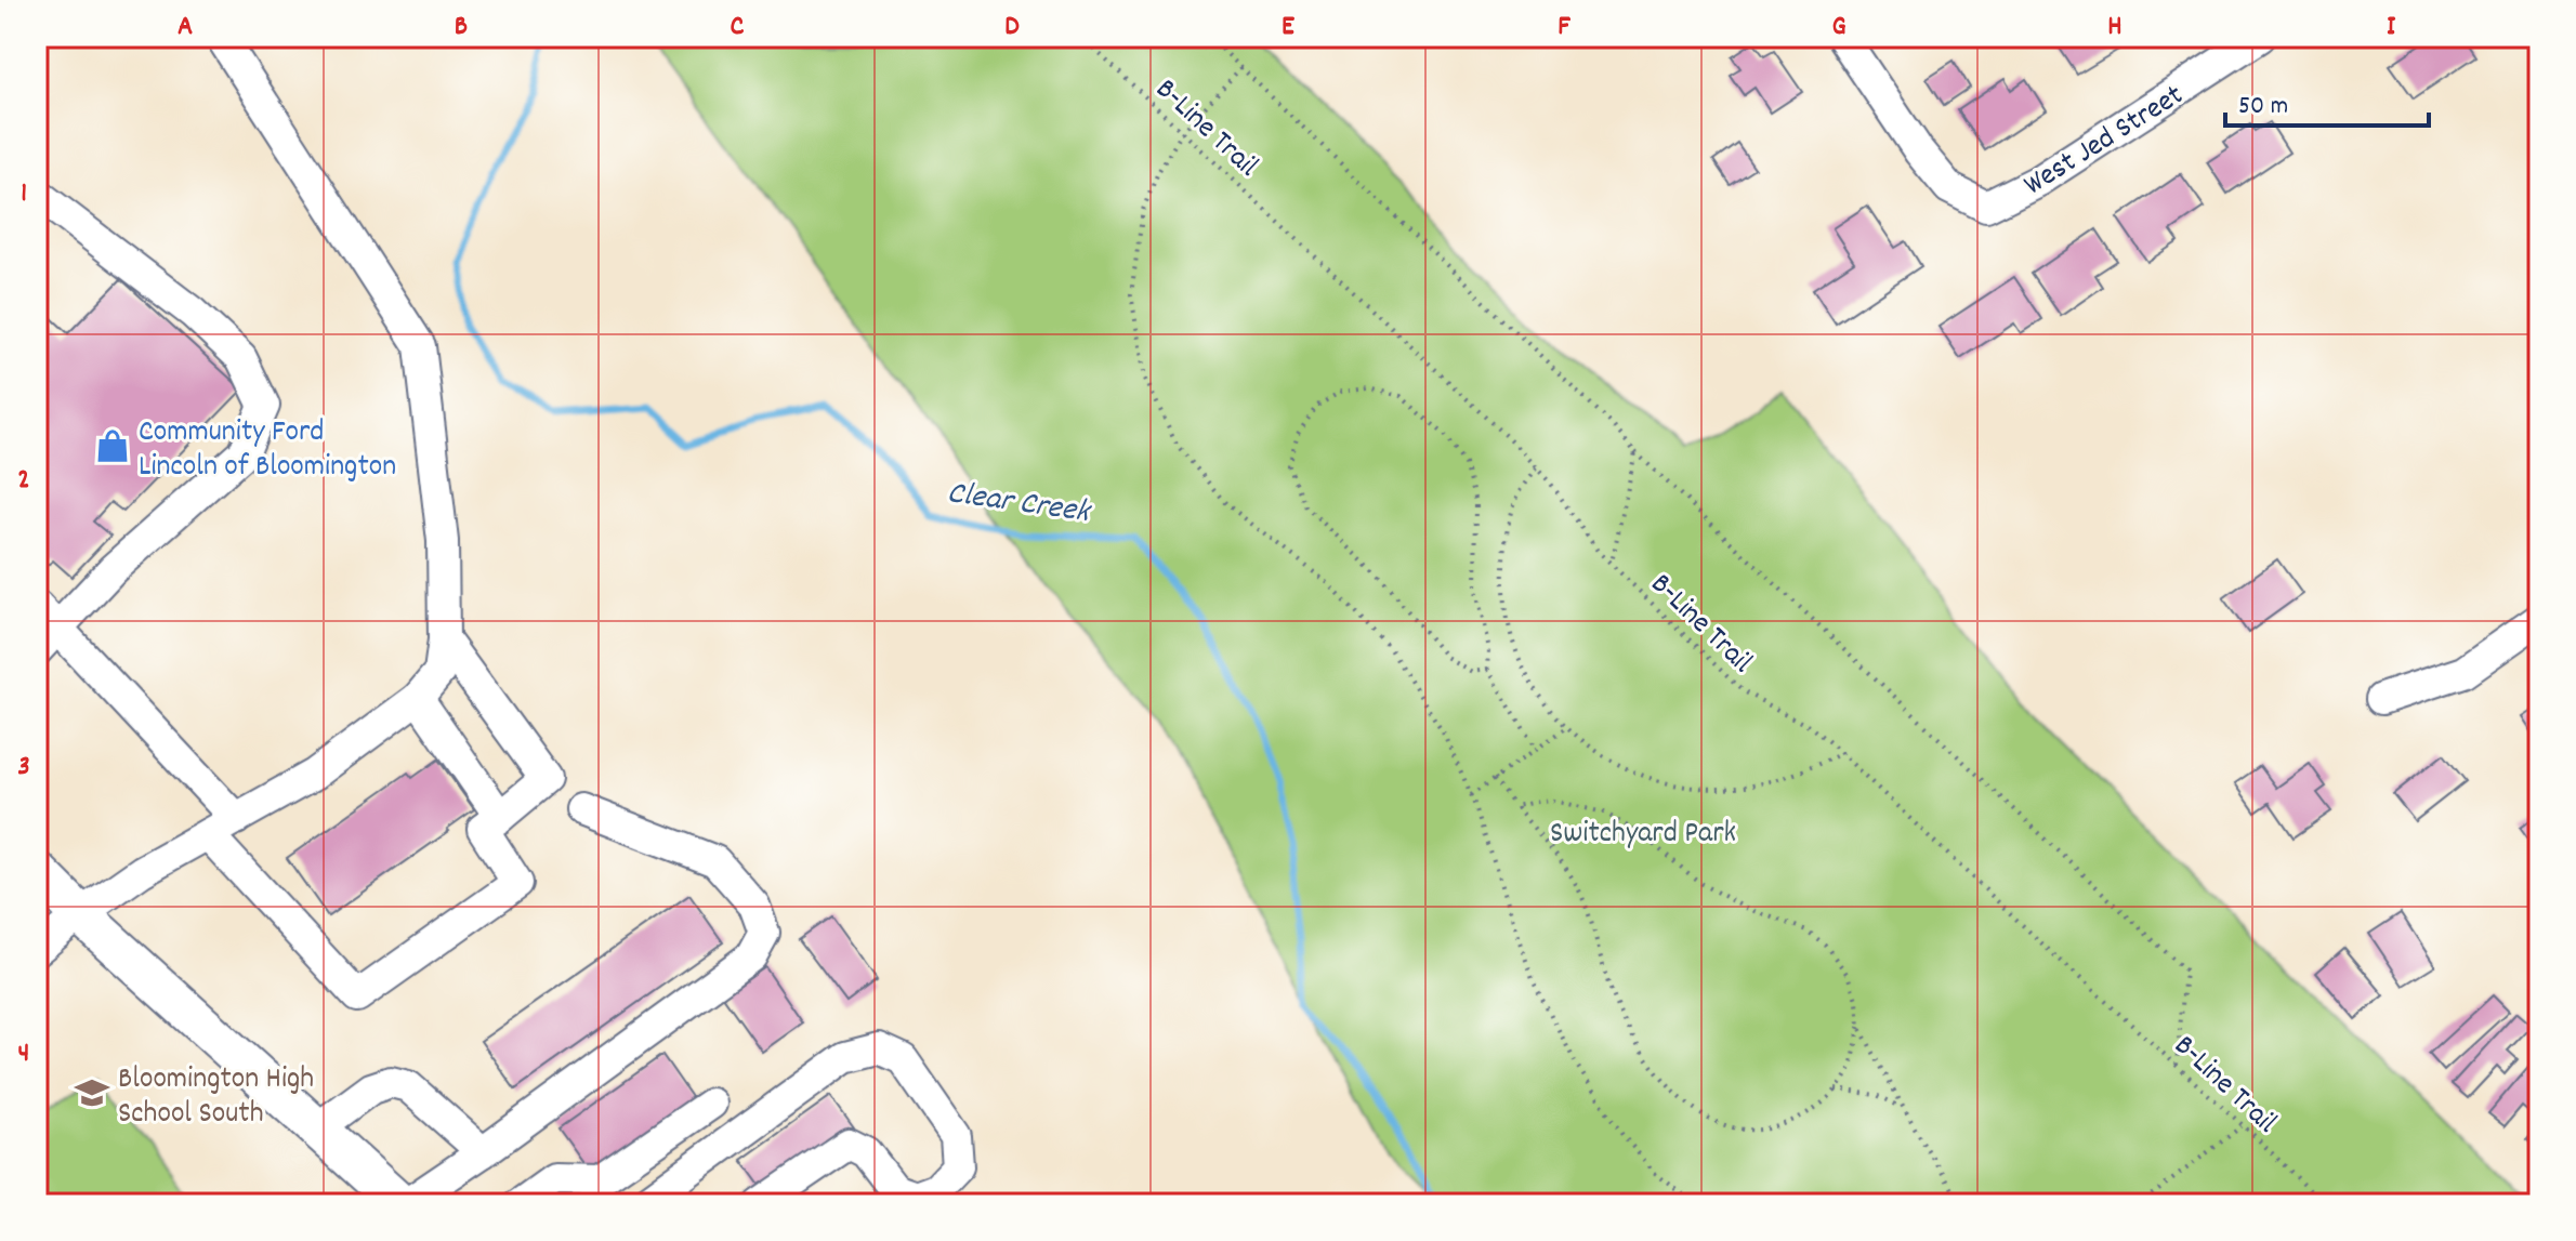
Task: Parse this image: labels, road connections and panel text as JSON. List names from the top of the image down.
{
  "streets": {
    "street": ["West Jed Street"],
    "path": ["B-Line Trail"]
  },
  "water": ["Clear Creek"],
  "parks": ["Switchyard Park"],
  "places": {
    "shop": ["Community Ford Lincoln of Bloomington"],
    "school or university": ["Bloomington High School South"]
  },
  "scale_bar": "50 m",
  "grid": {
    "columns": [
      "A",
      "B",
      "C",
      "D",
      "E",
      "F",
      "G",
      "H",
      "I"
    ],
    "rows": [
      "1",
      "2",
      "3",
      "4"
    ]
  }
}
